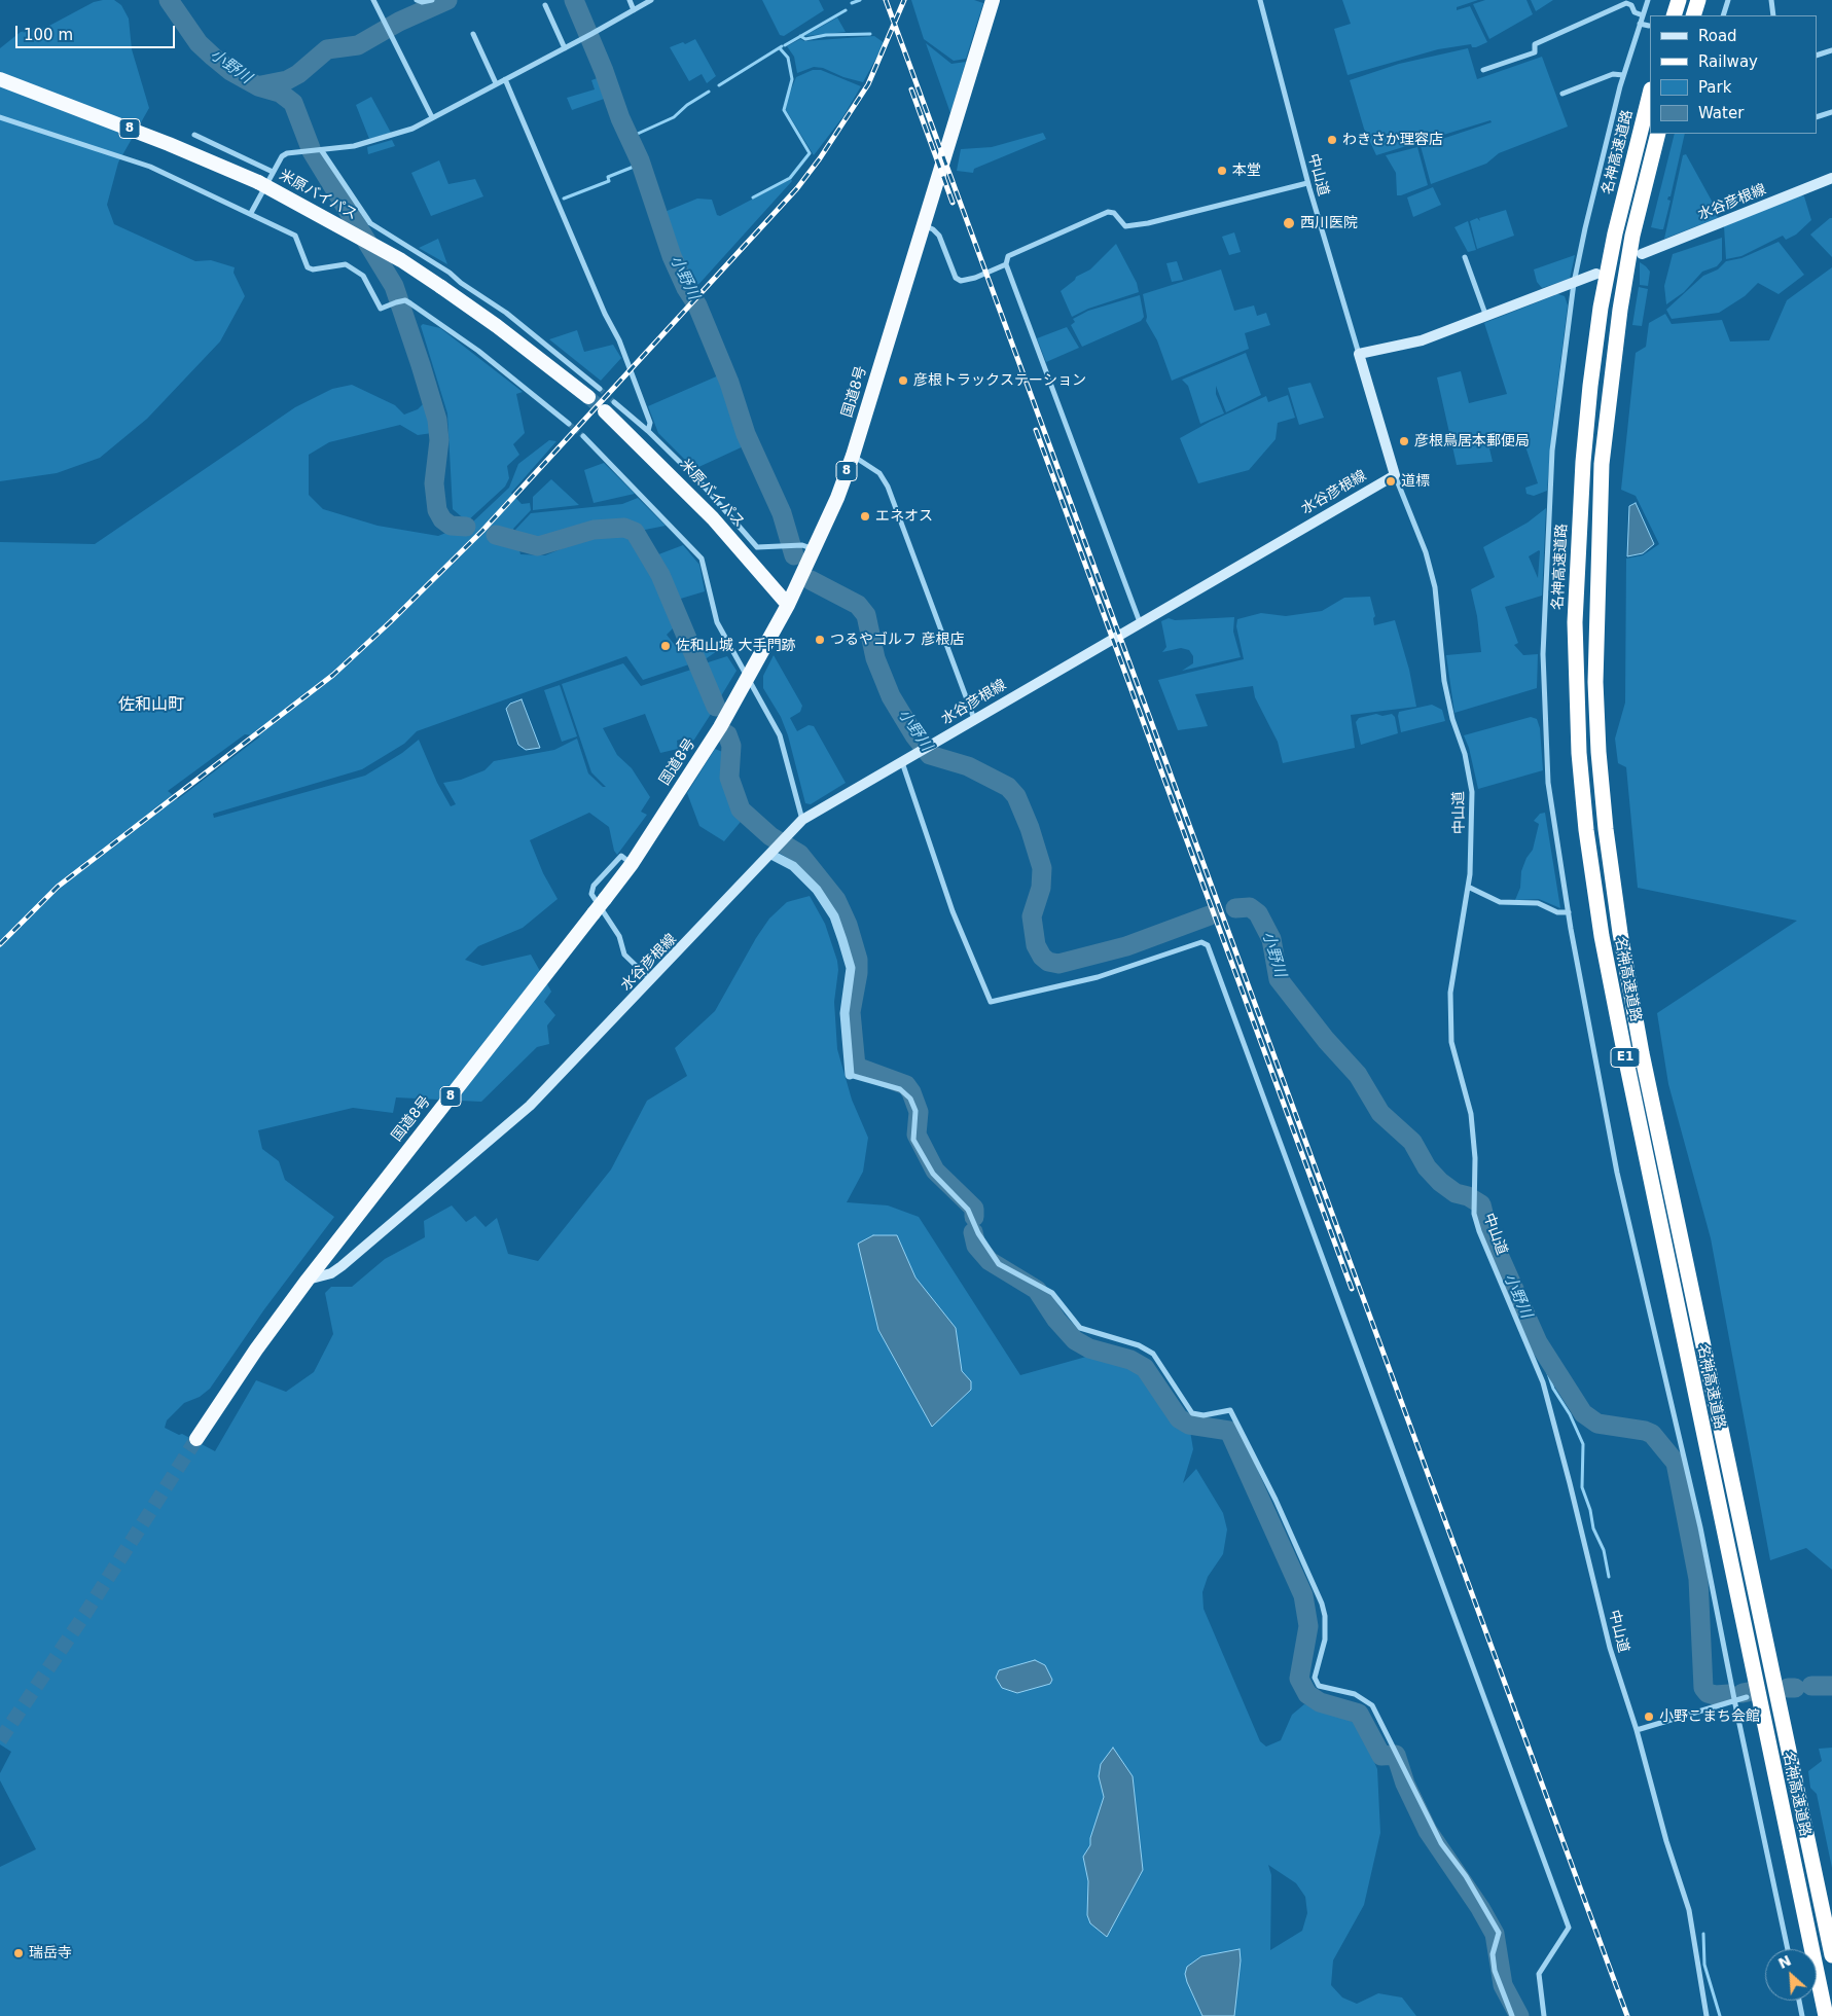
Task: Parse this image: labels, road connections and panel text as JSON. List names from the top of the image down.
{
  "streets": {
    "highway": [
      "8",
      "名神高速道路",
      "米原バイパス",
      "国道8号",
      "E1"
    ],
    "main road": ["水谷彦根線"],
    "street": ["中山道"]
  },
  "crossings": [
    ["中山道", "水谷彦根線"],
    ["米原バイパス", "国道8号"],
    ["水谷彦根線", "国道8号"]
  ],
  "districts": ["佐和山町"],
  "water": ["小野川"],
  "places": [
    "わきさか理容店",
    "本堂",
    "西川医院",
    "彦根トラックステーション",
    "彦根鳥居本郵便局",
    "道標",
    "エネオス",
    "つるやゴルフ 彦根店",
    "佐和山城 大手門跡",
    "小野こまち会館",
    "瑞岳寺"
  ],
  "legend": [
    "Road",
    "Railway",
    "Park",
    "Water"
  ],
  "scale_bar": "100 m",
  "north": "top left"
}
